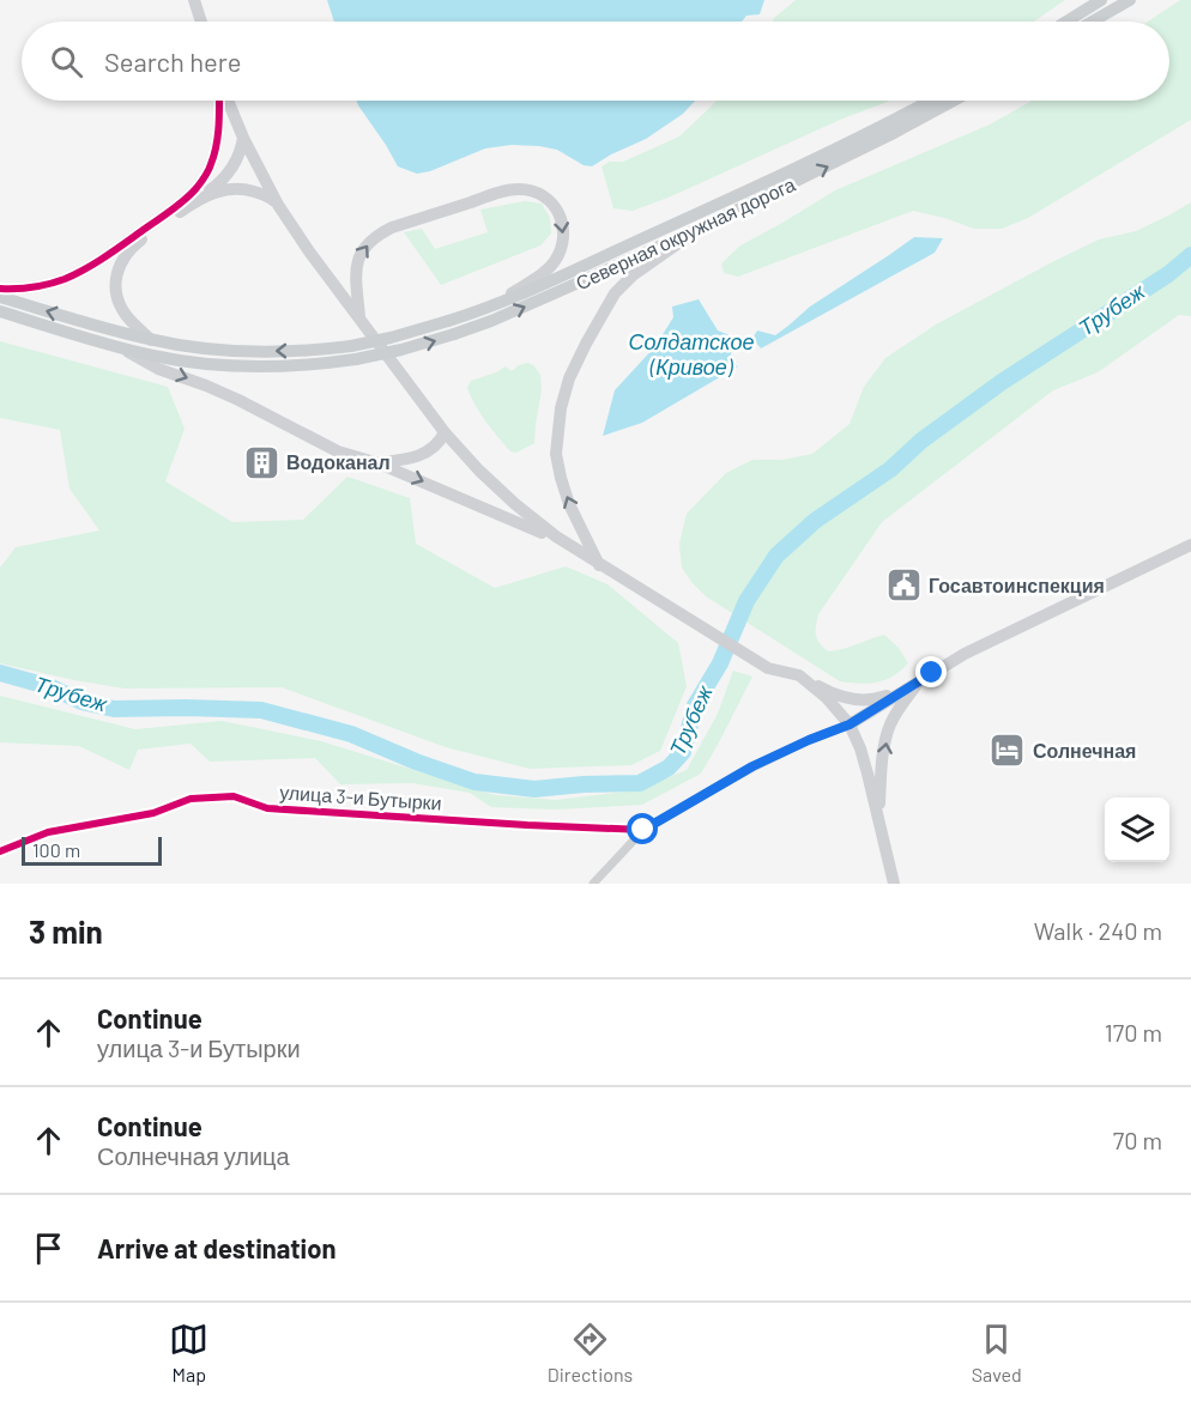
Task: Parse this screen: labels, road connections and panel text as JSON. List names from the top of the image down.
{
  "streets": {
    "main road": ["Северная окружная дорога"],
    "street": ["улица 3-и Бутырки"]
  },
  "water": ["Трубеж", "Солдатское (Кривое)"],
  "places": {
    "building": ["Водоканал"],
    "public building": ["Госавтоинспекция"],
    "hotel": ["Солнечная"]
  },
  "scale_bar": "100 m",
  "page": {
    "search": "Search here",
    "scale": "100 m",
    "heading": ["3 min", "Walk · 240 m"],
    "list": [
      ["Continue", "улица 3-и Бутырки", "170 m"],
      ["Continue", "Солнечная улица", "70 m"],
      "Arrive at destination"
    ],
    "nav": ["Map", "Directions", "Saved"]
  }
}
